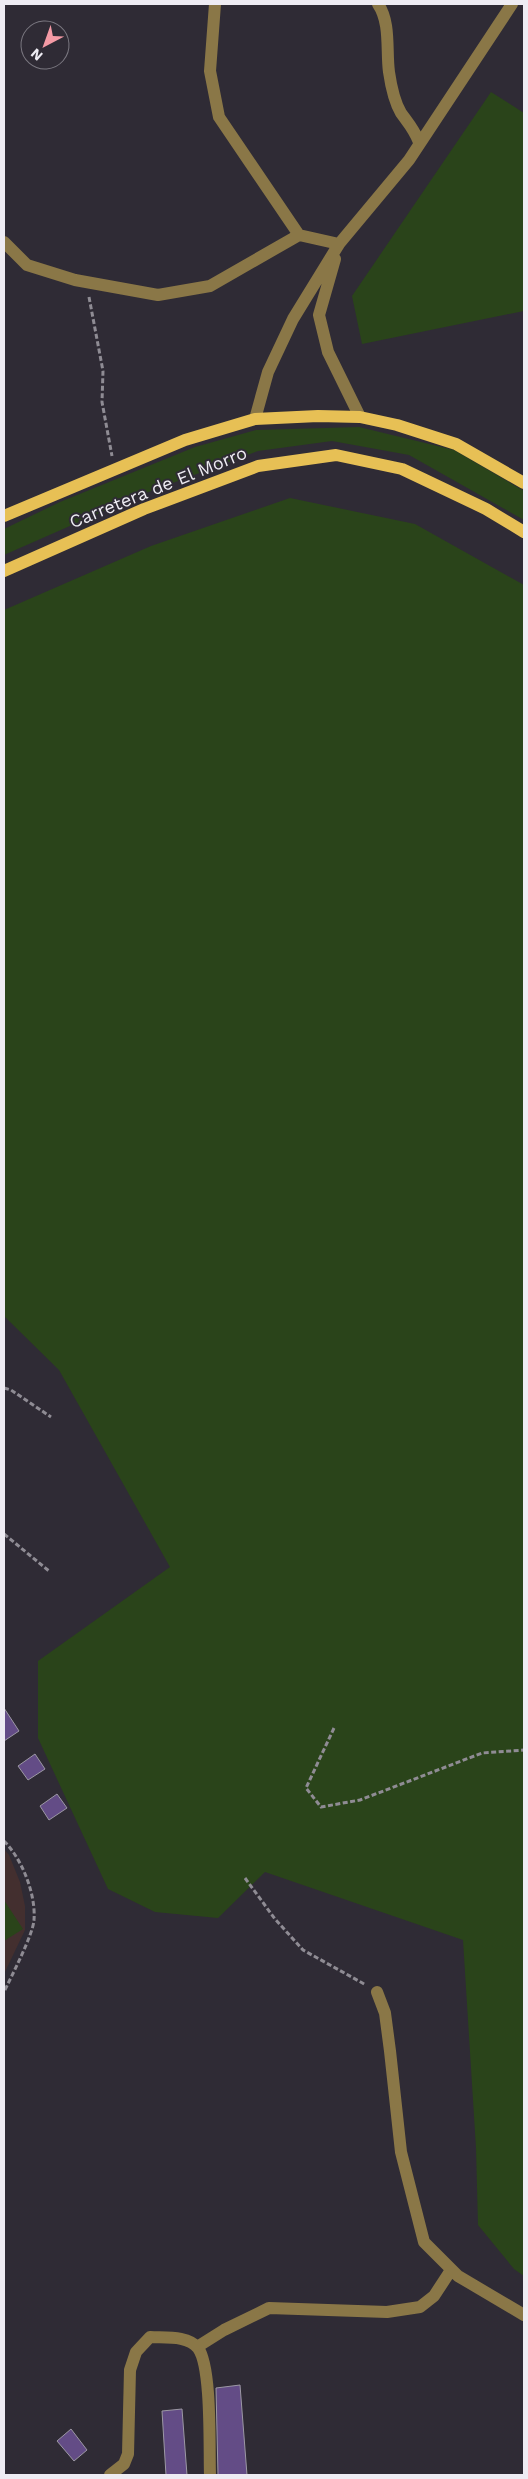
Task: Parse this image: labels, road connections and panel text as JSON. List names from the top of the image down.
{
  "streets": {
    "main road": ["Carretera de El Morro"]
  },
  "north": "bottom left"
}
